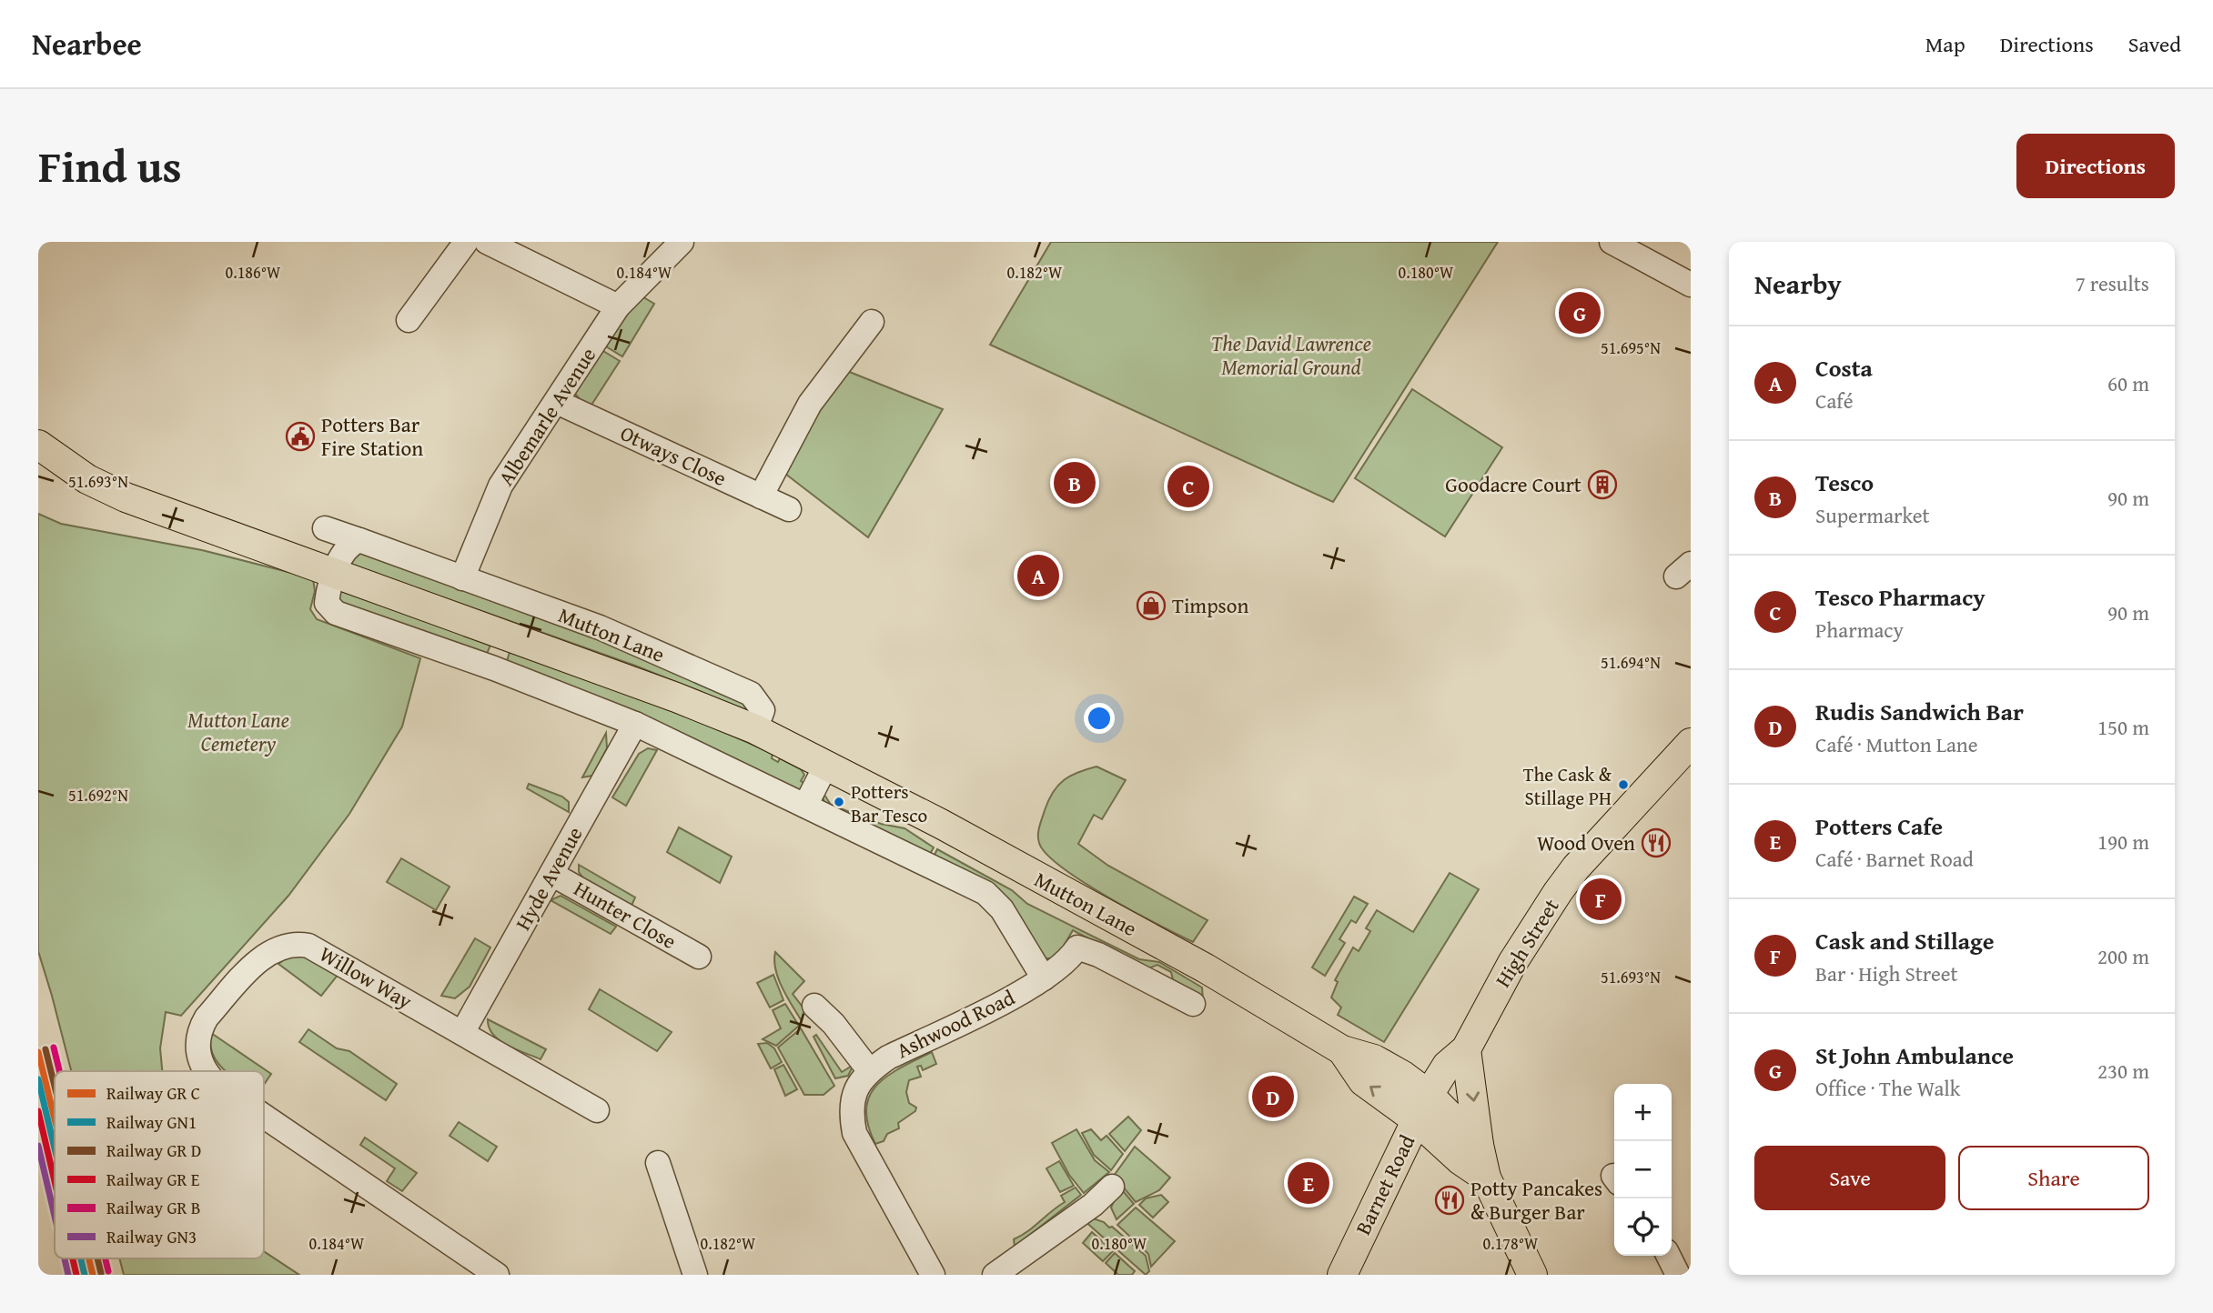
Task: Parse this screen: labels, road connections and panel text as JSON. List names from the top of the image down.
{
  "streets": {
    "main road": ["Mutton Lane", "High Street", "Barnet Road"],
    "street": [
      "Albemarle Avenue",
      "Otways Close",
      "Hyde Avenue",
      "Hunter Close",
      "Willow Way",
      "Ashwood Road"
    ]
  },
  "crossings": [
    ["Albemarle Avenue", "Otways Close"],
    ["Albemarle Avenue", "Mutton Lane"],
    ["Mutton Lane", "High Street"],
    ["Mutton Lane", "Ashwood Road"],
    ["Mutton Lane", "Barnet Road"],
    ["Hyde Avenue", "Hunter Close"],
    ["Hyde Avenue", "Willow Way"],
    ["High Street", "Barnet Road"]
  ],
  "parks": ["The David Lawrence Memorial Ground", "Mutton Lane Cemetery"],
  "places": {
    "public building": ["Potters Bar Fire Station"],
    "building": ["Goodacre Court"],
    "shop": ["Timpson"],
    "other": ["The Cask & Stillage PH", "Potters Bar Tesco"],
    "restaurant": ["Wood Oven", "Potty Pancakes & Burger Bar"]
  },
  "lines": ["rail line GN1", "rail line GN3"],
  "legend": [
    "Railway GR C",
    "Railway GN1",
    "Railway GR D",
    "Railway GR E",
    "Railway GR B",
    "Railway GN3"
  ],
  "page": {
    "header": "Nearbee",
    "nav": ["Map", "Directions", "Saved"],
    "title": "Find us",
    "buttons": [
      "Directions",
      ["Save", "Share"]
    ],
    "heading": ["Nearby", "7 results"],
    "pins": [
      "G",
      "B",
      "C",
      "A",
      "F",
      "D",
      "E"
    ],
    "list": [
      {
        "mark": "A",
        "name": "Costa",
        "note": "Café",
        "value": "60 m"
      },
      {
        "mark": "B",
        "name": "Tesco",
        "note": "Supermarket",
        "value": "90 m"
      },
      {
        "mark": "C",
        "name": "Tesco Pharmacy",
        "note": "Pharmacy",
        "value": "90 m"
      },
      {
        "mark": "D",
        "name": "Rudis Sandwich Bar",
        "note": "Café · Mutton Lane",
        "value": "150 m"
      },
      {
        "mark": "E",
        "name": "Potters Cafe",
        "note": "Café · Barnet Road",
        "value": "190 m"
      },
      {
        "mark": "F",
        "name": "Cask and Stillage",
        "note": "Bar · High Street",
        "value": "200 m"
      },
      {
        "mark": "G",
        "name": "St John Ambulance",
        "note": "Office · The Walk",
        "value": "230 m"
      }
    ],
    "map_buttons": ["+", "−"]
  },
  "coordinates": [
    "0.186°W",
    "0.184°W",
    "0.182°W",
    "0.180°W",
    "51.695°N",
    "51.693°N",
    "51.694°N",
    "51.692°N",
    "0.178°W"
  ]
}
